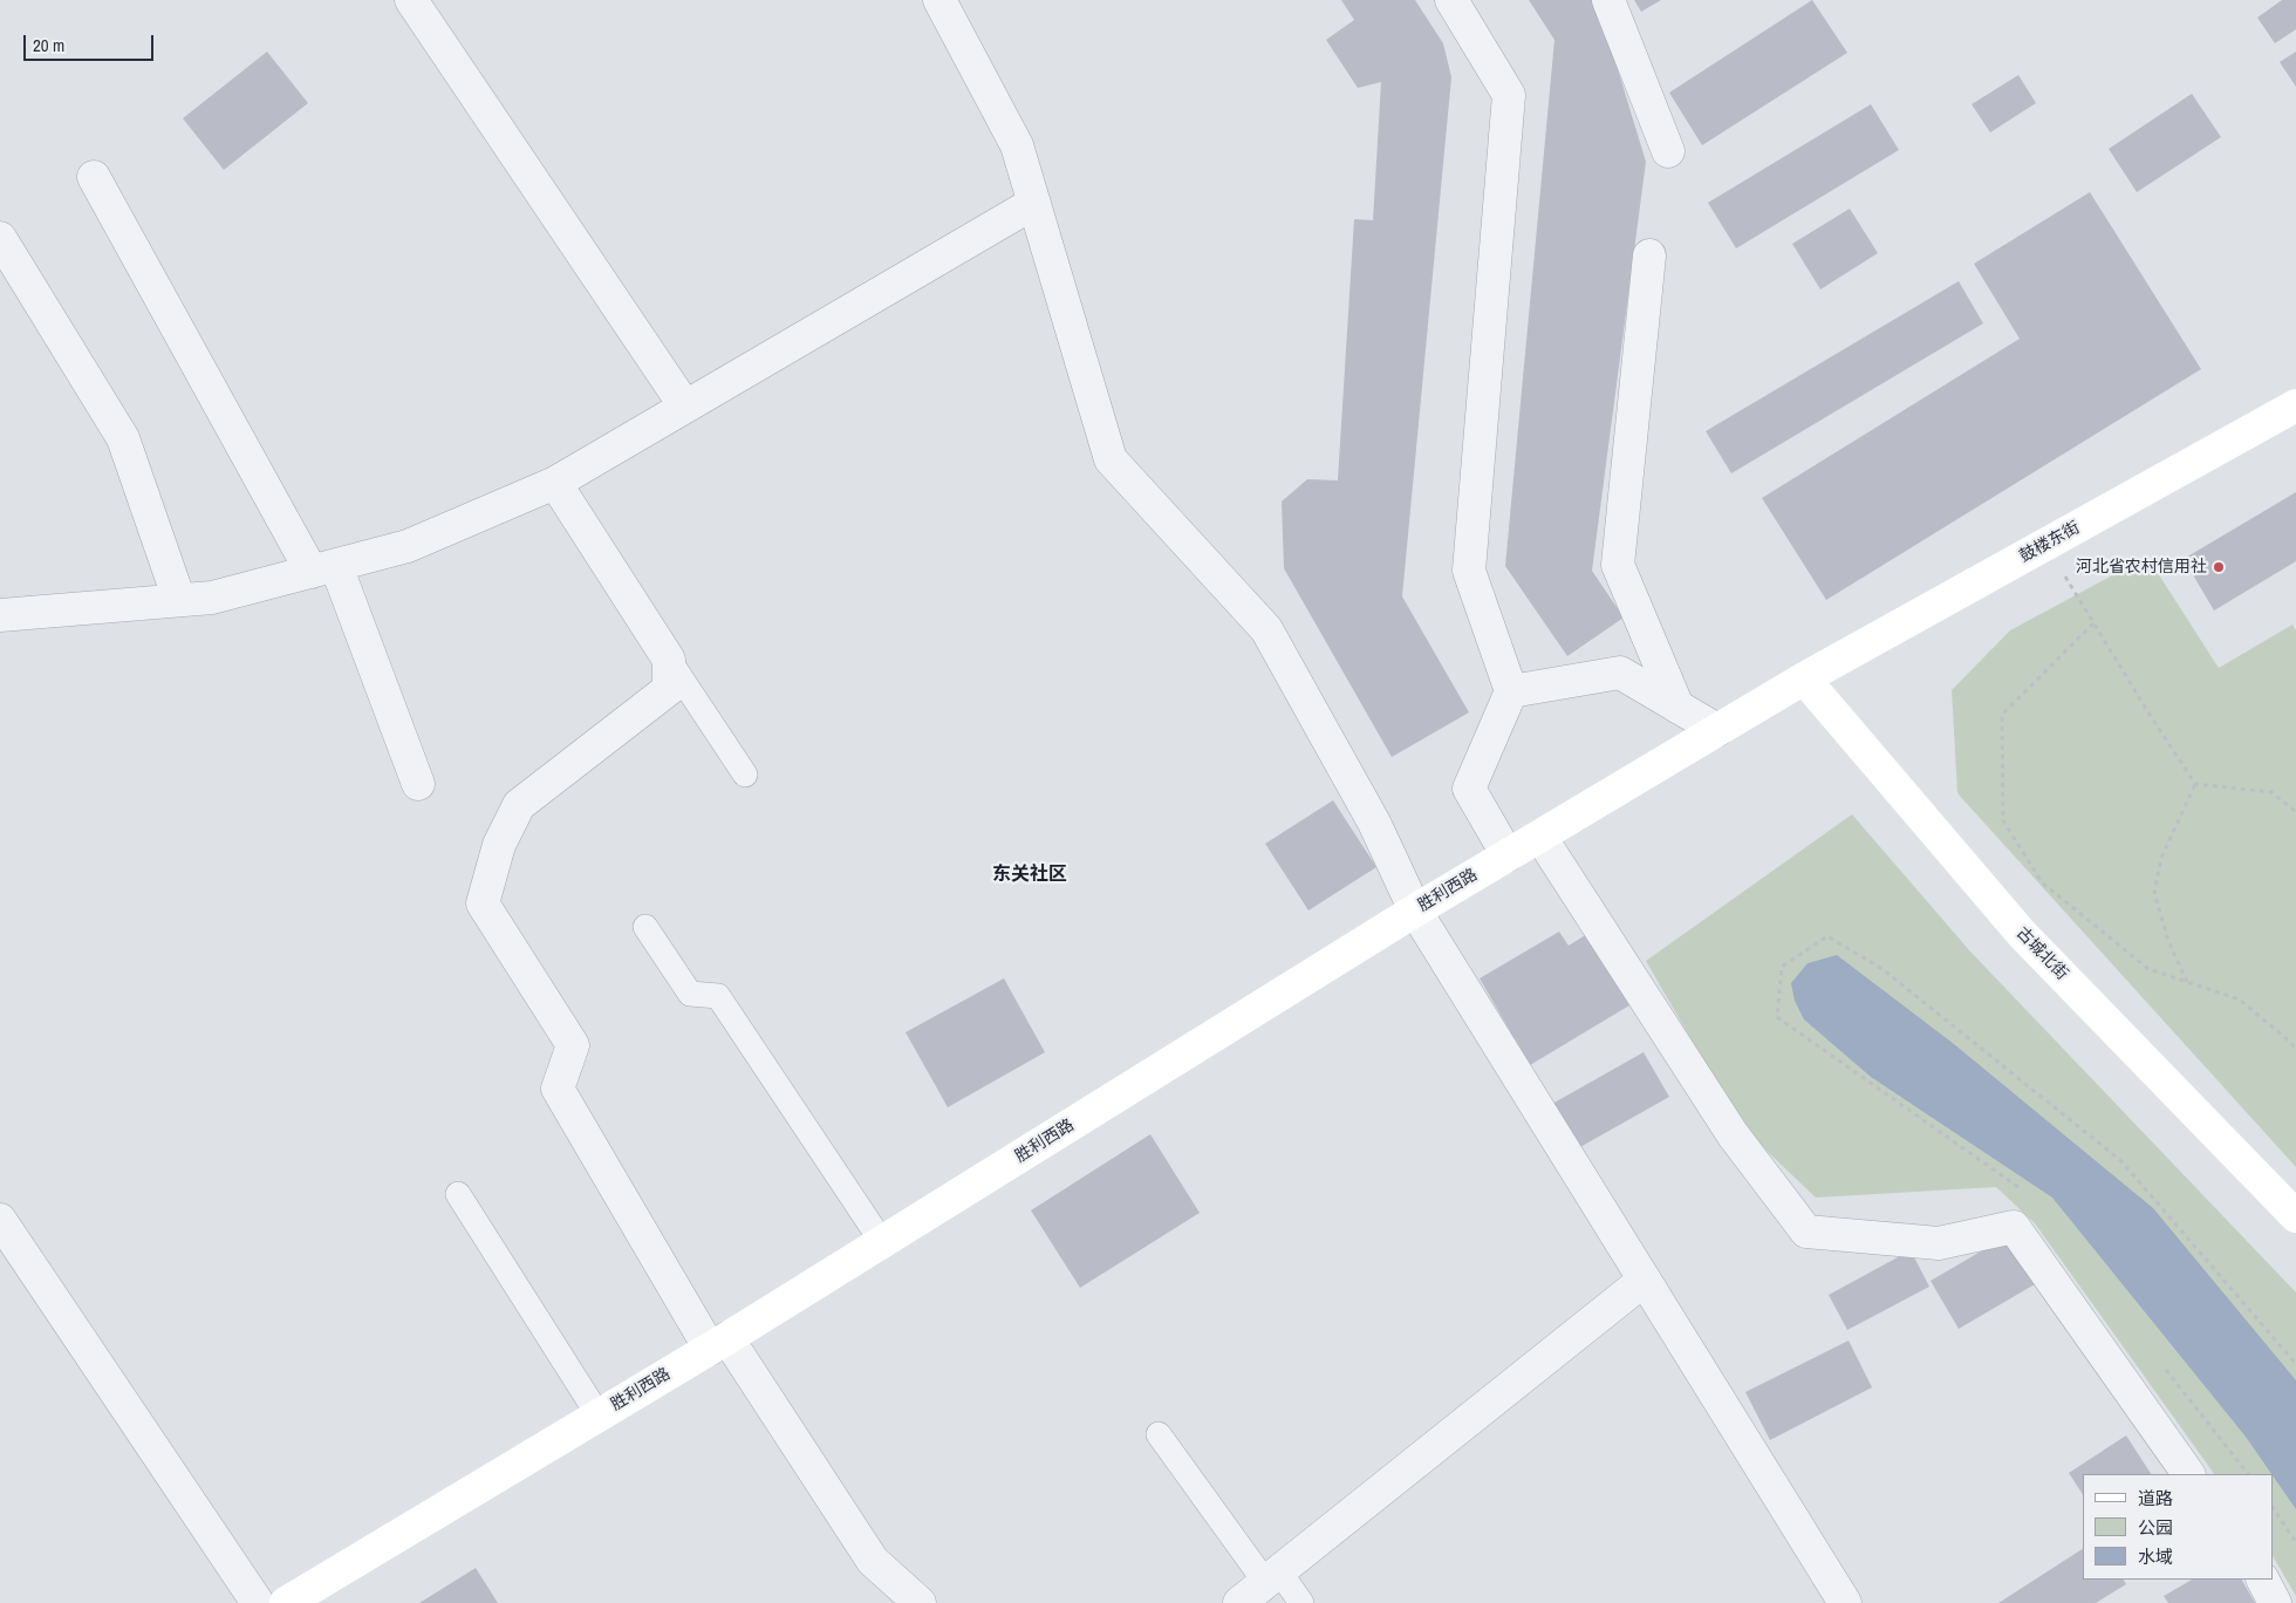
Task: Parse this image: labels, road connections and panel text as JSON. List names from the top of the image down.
{
  "streets": {
    "main road": ["鼓楼东街", "胜利西路", "古城北街"]
  },
  "crossings": [
    ["鼓楼东街", "胜利西路"],
    ["鼓楼东街", "古城北街"],
    ["胜利西路", "古城北街"]
  ],
  "districts": ["东关社区"],
  "places": ["河北省农村信用社"],
  "legend": ["道路", "公园", "水域"],
  "scale_bar": "20 m"
}
